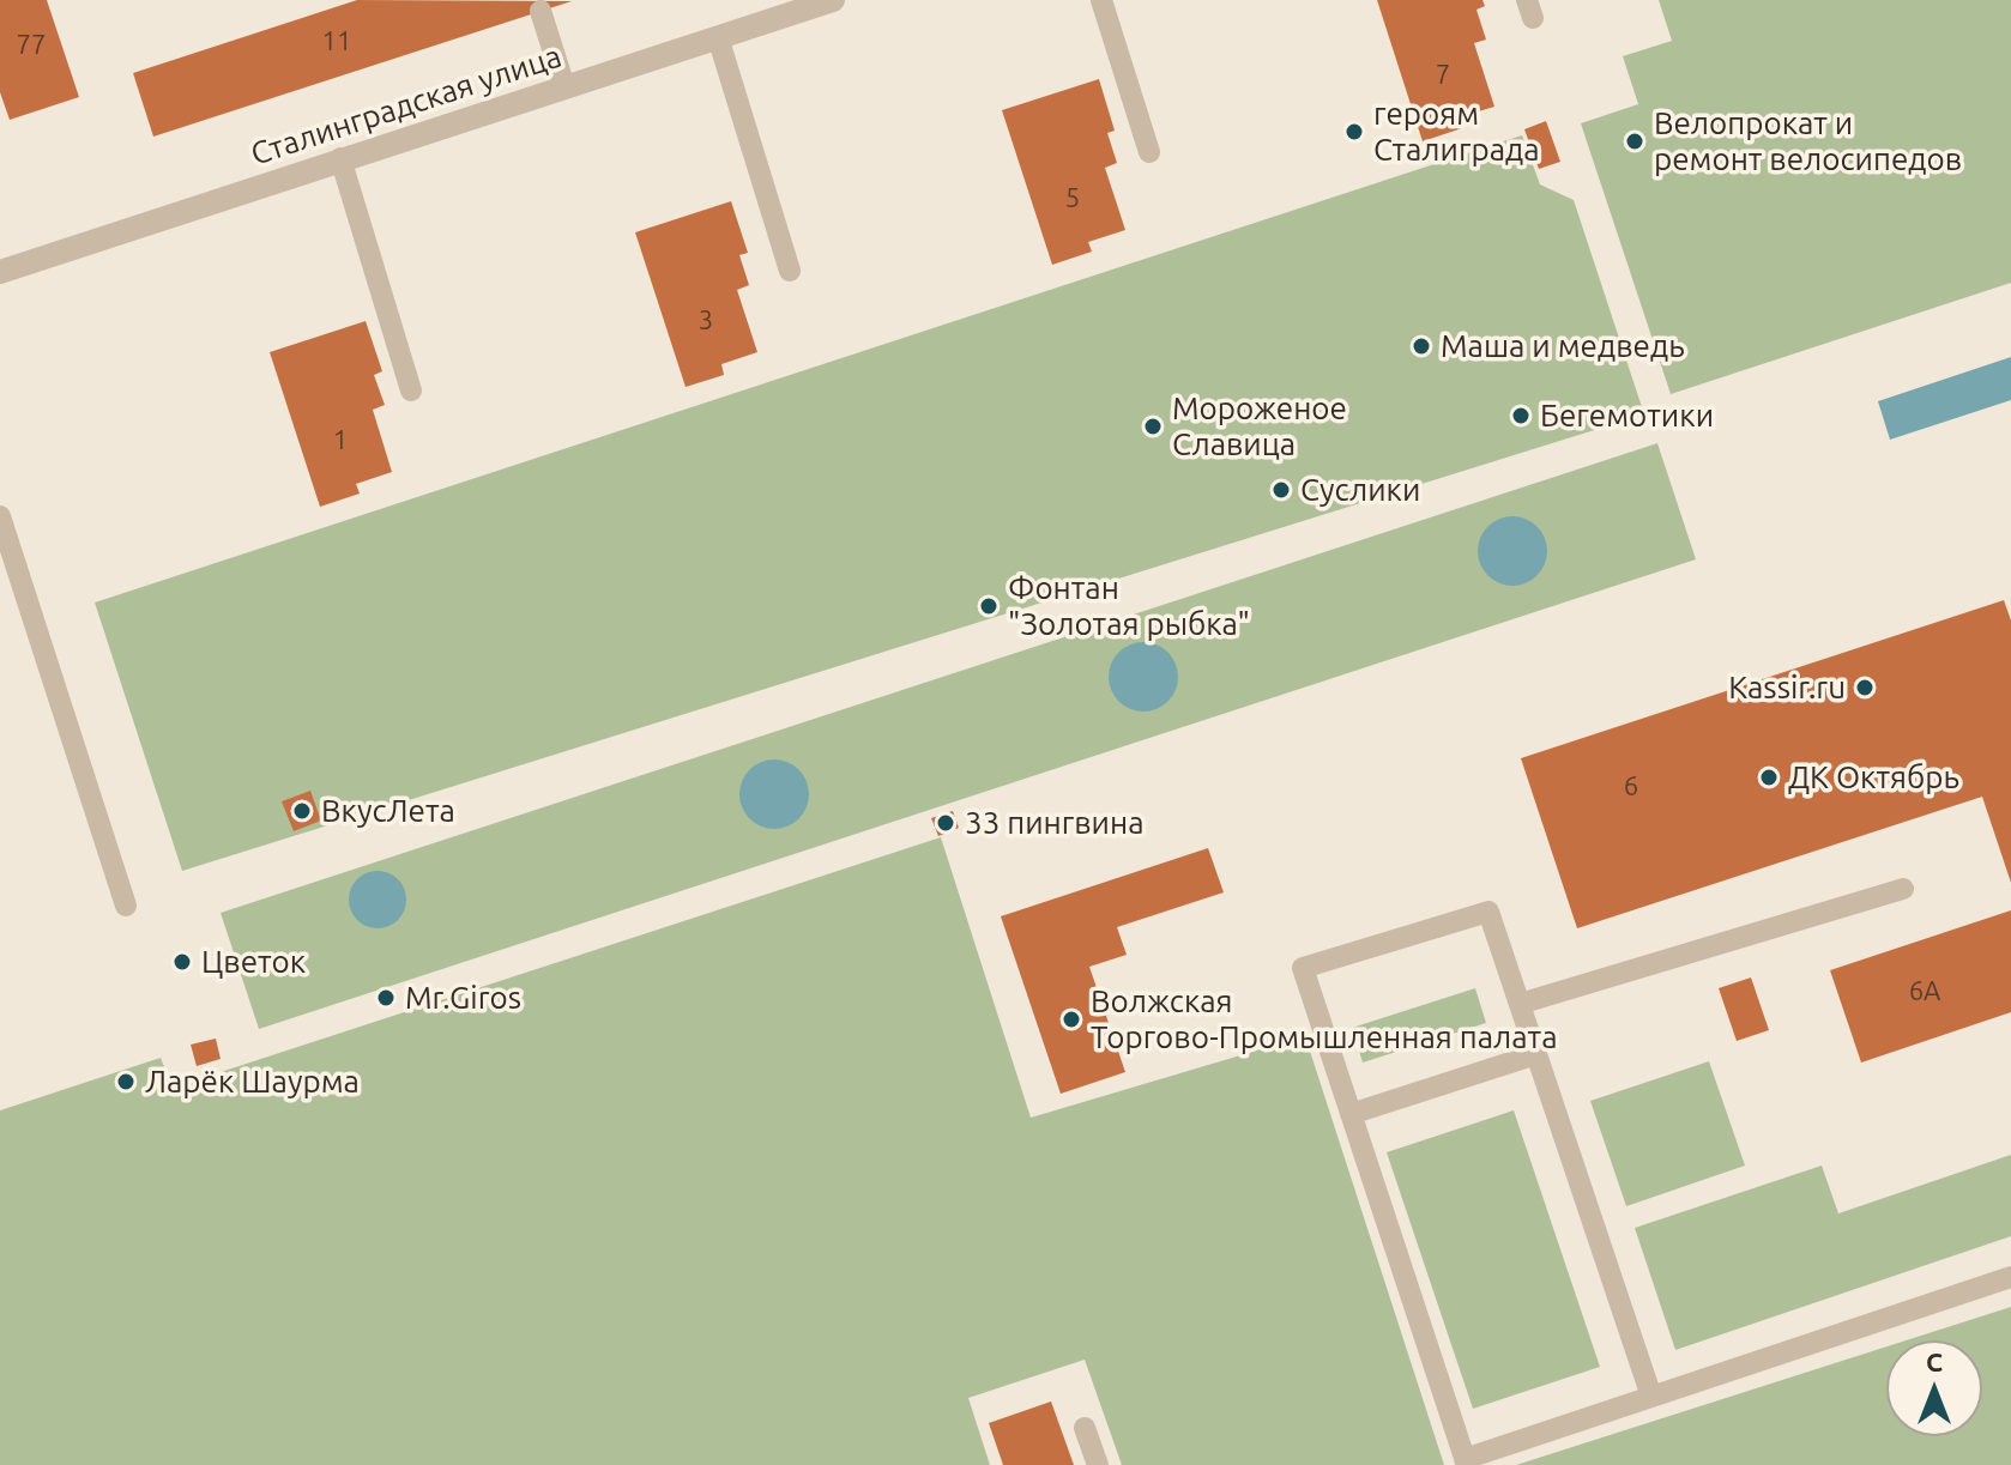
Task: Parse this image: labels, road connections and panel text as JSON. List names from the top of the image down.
{
  "streets": {
    "street": ["Сталинградская улица"]
  },
  "places": [
    "героям Сталиграда",
    "Велопрокат и ремонт велосипедов",
    "Маша и медведь",
    "Бегемотики",
    "Мороженое Славица",
    "Суслики",
    "Фонтан \"Золотая рыбка\"",
    "Kassir.ru",
    "ДК Октябрь",
    "ВкусЛета",
    "33 пингвина",
    "Цветок",
    "Mr.Giros",
    "Волжская Торгово-Промышленная палата",
    "Ларёк Шаурма"
  ],
  "house_numbers": [
    "11",
    "77",
    "7",
    "5",
    "3",
    "1",
    "6",
    "6А"
  ],
  "north": "top"
}
